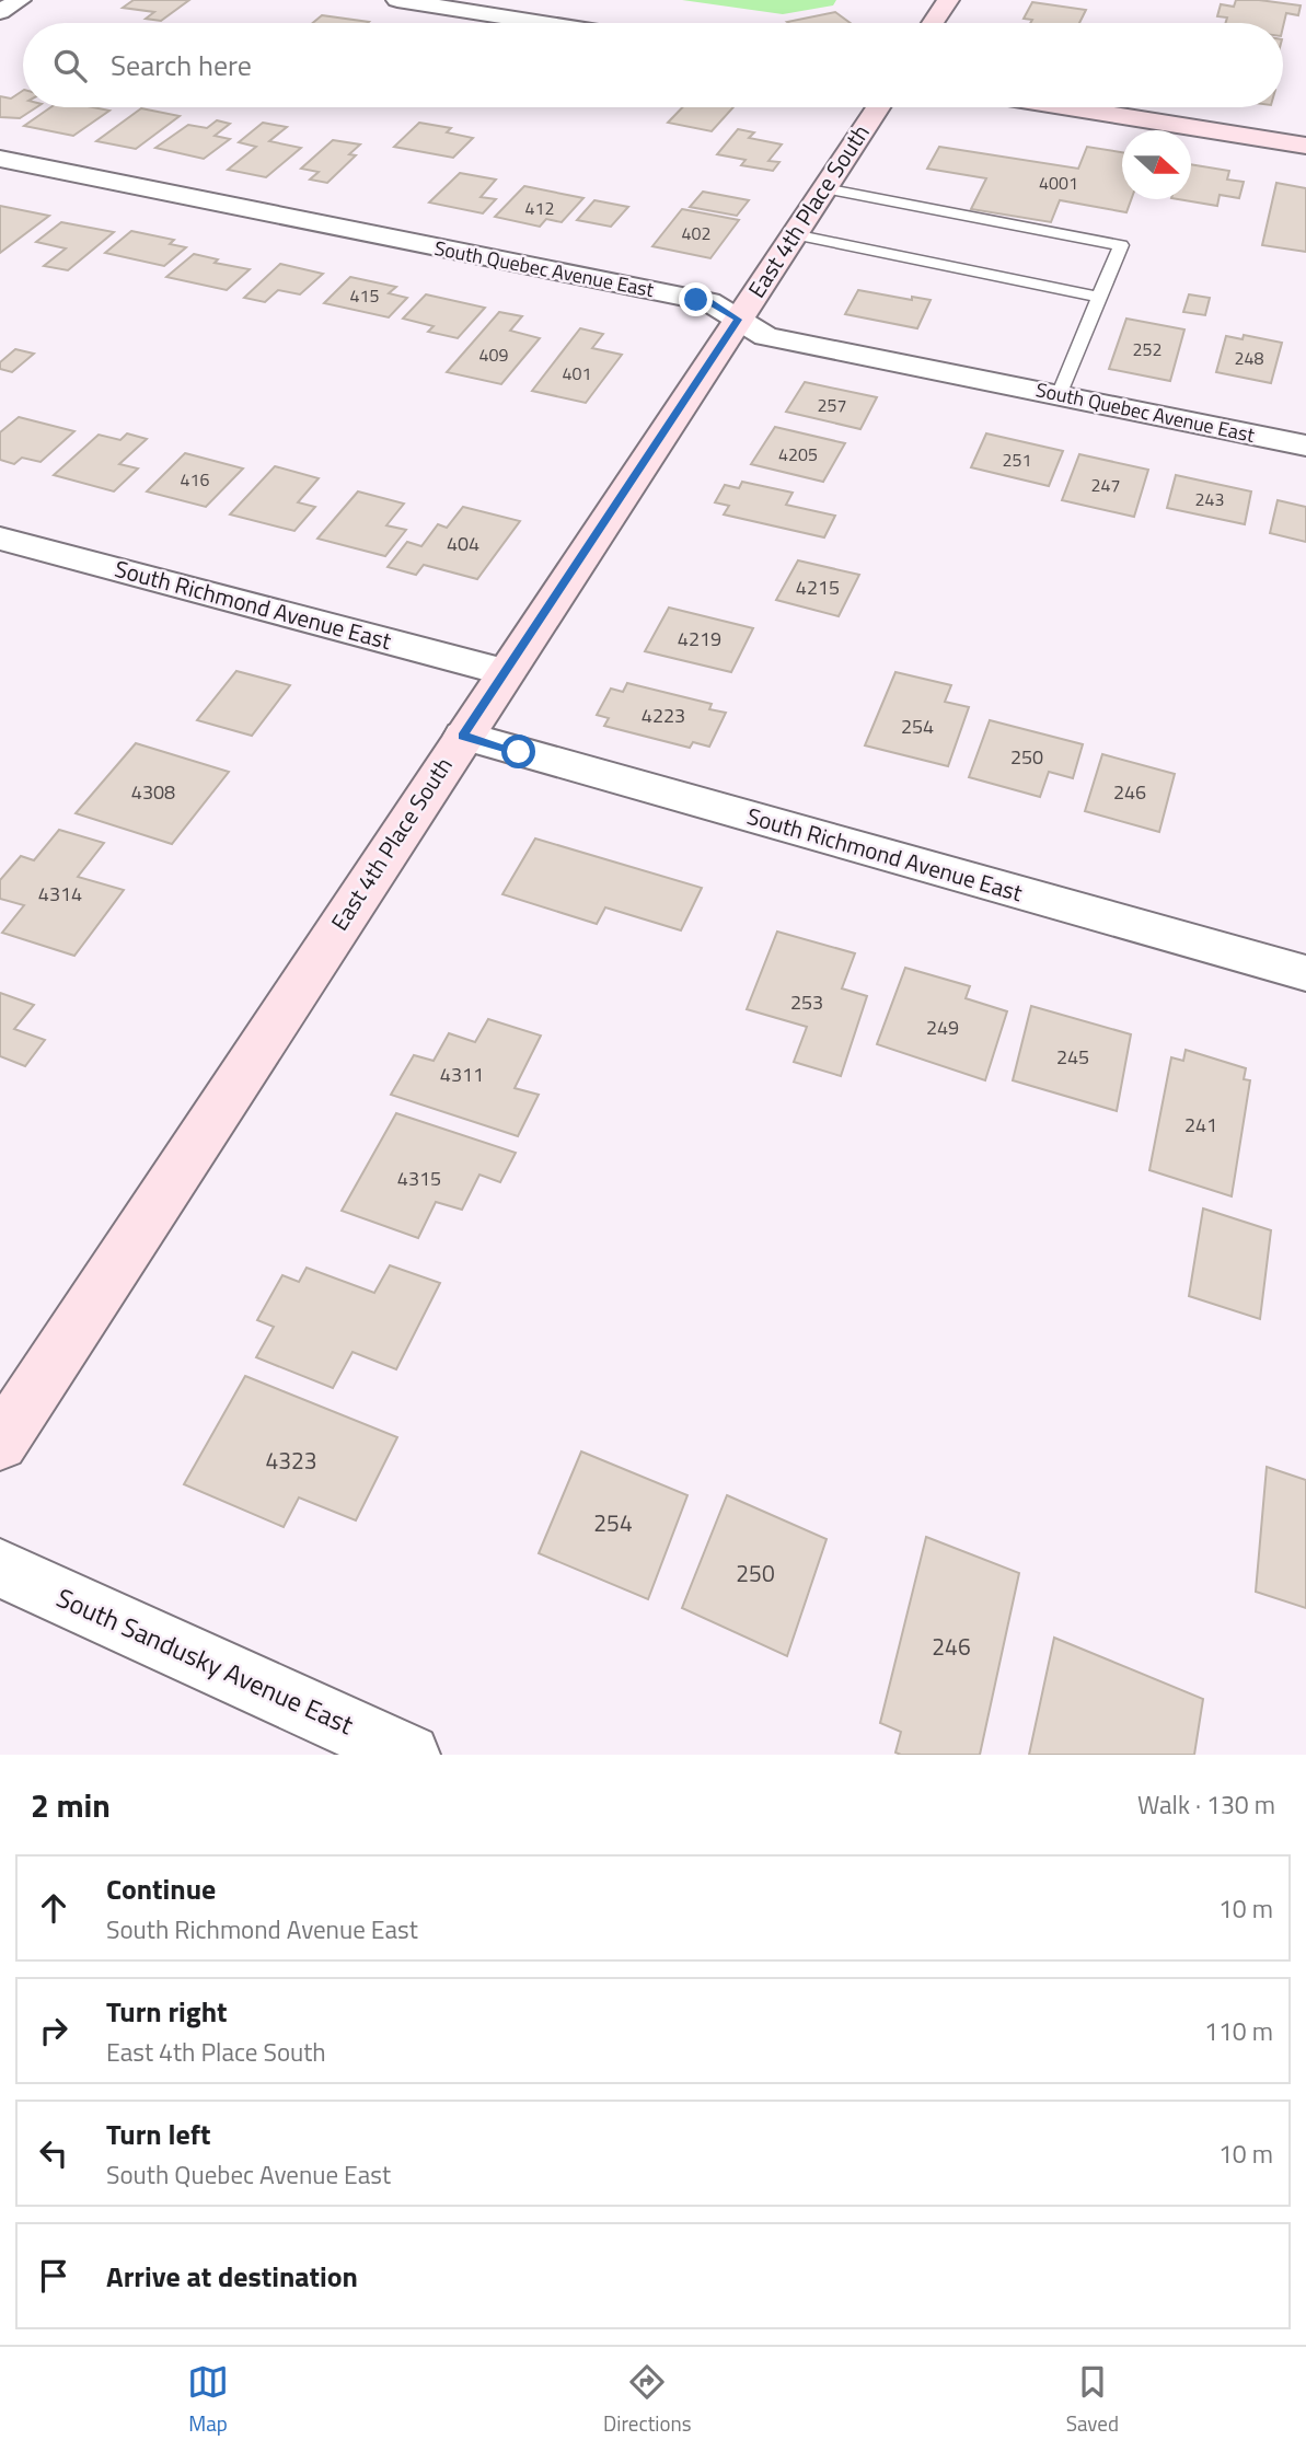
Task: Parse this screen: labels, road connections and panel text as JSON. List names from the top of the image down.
{
  "streets": {
    "street": [
      "East 4th Place South",
      "South Quebec Avenue East",
      "South Richmond Avenue East",
      "South Sandusky Avenue East"
    ]
  },
  "crossings": [
    ["East 4th Place South", "South Quebec Avenue East"],
    ["East 4th Place South", "South Richmond Avenue East"]
  ],
  "house_numbers": [
    "4001",
    "412",
    "402",
    "415",
    "252",
    "409",
    "248",
    "401",
    "257",
    "4205",
    "251",
    "416",
    "247",
    "243",
    "404",
    "4215",
    "4219",
    "4223",
    "254",
    "250",
    "4308",
    "246",
    "4314",
    "253",
    "249",
    "245",
    "4311",
    "241",
    "4315",
    "4323",
    "254",
    "250",
    "246"
  ],
  "north": "right",
  "page": {
    "search": "Search here",
    "heading": ["2 min", "Walk · 130 m"],
    "list": [
      ["Continue", "South Richmond Avenue East", "10 m"],
      ["Turn right", "East 4th Place South", "110 m"],
      ["Turn left", "South Quebec Avenue East", "10 m"],
      "Arrive at destination"
    ],
    "nav": ["Map", "Directions", "Saved"]
  }
}
